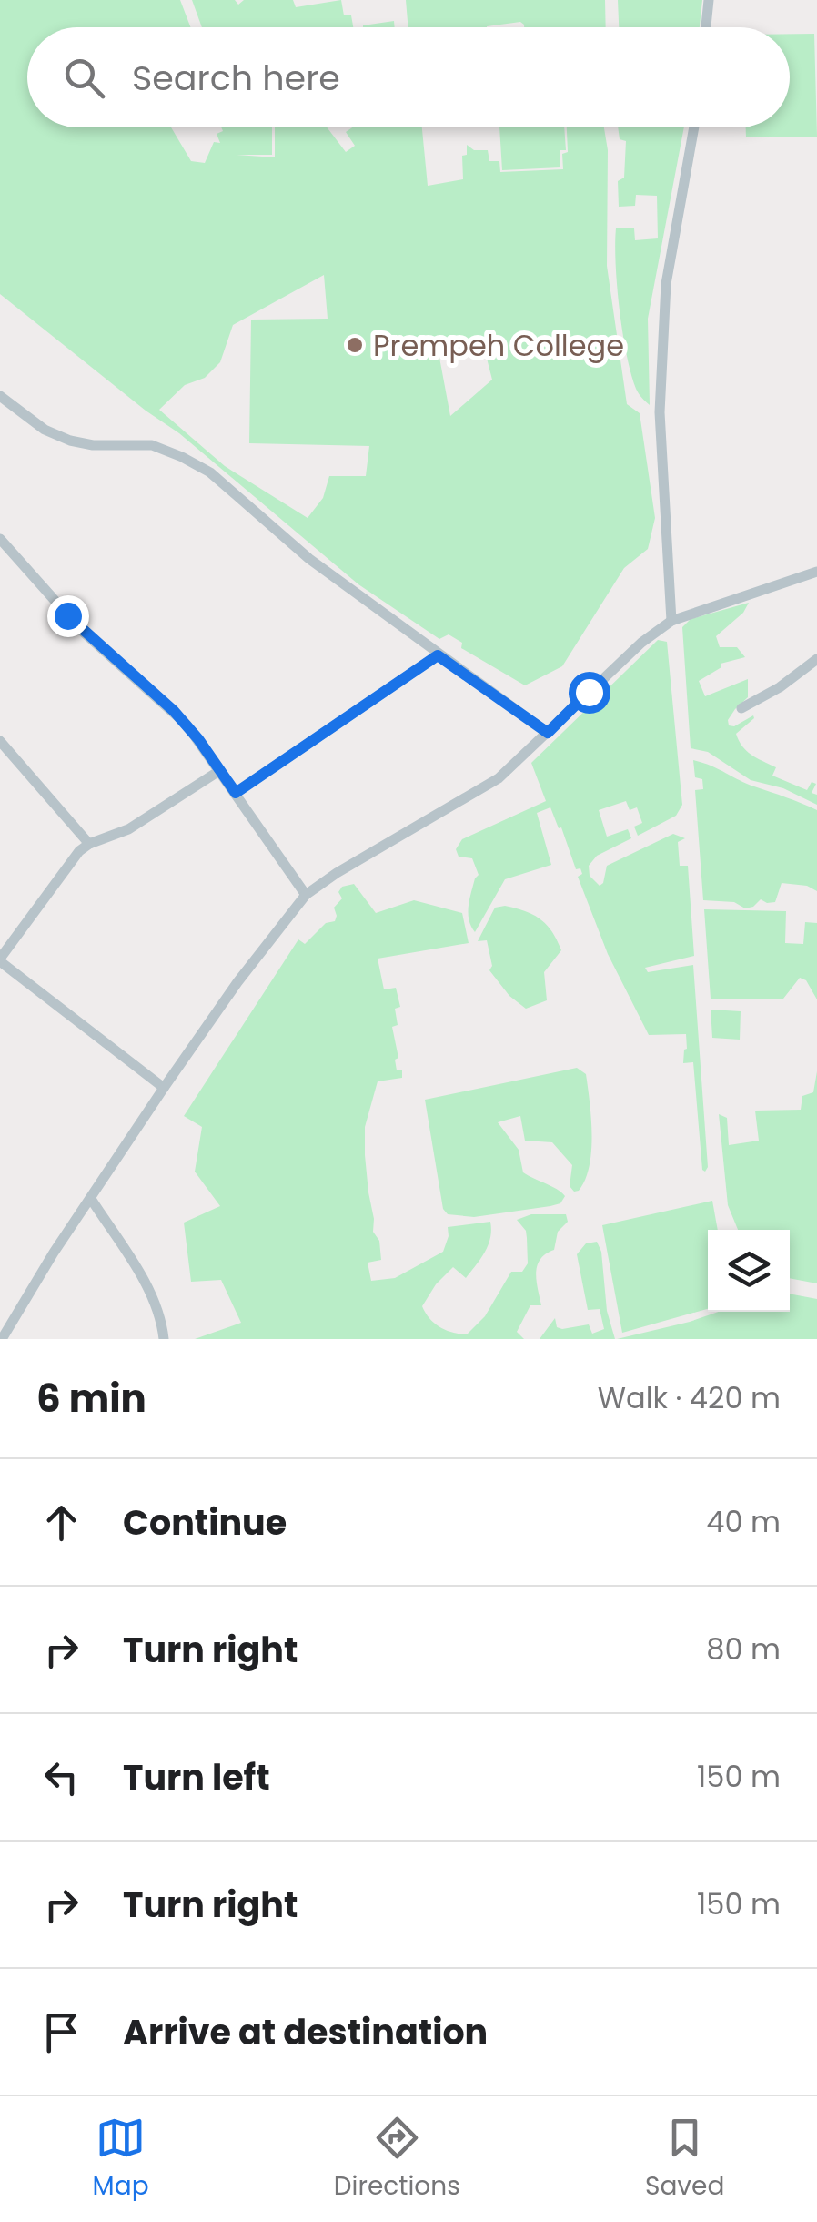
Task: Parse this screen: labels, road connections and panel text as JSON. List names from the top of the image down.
{
  "places": ["Prempeh College"],
  "page": {
    "search": "Search here",
    "heading": ["6 min", "Walk · 420 m"],
    "list": [
      ["Continue", "40 m"],
      ["Turn right", "80 m"],
      ["Turn left", "150 m"],
      ["Turn right", "150 m"],
      "Arrive at destination"
    ],
    "nav": ["Map", "Directions", "Saved"]
  }
}
